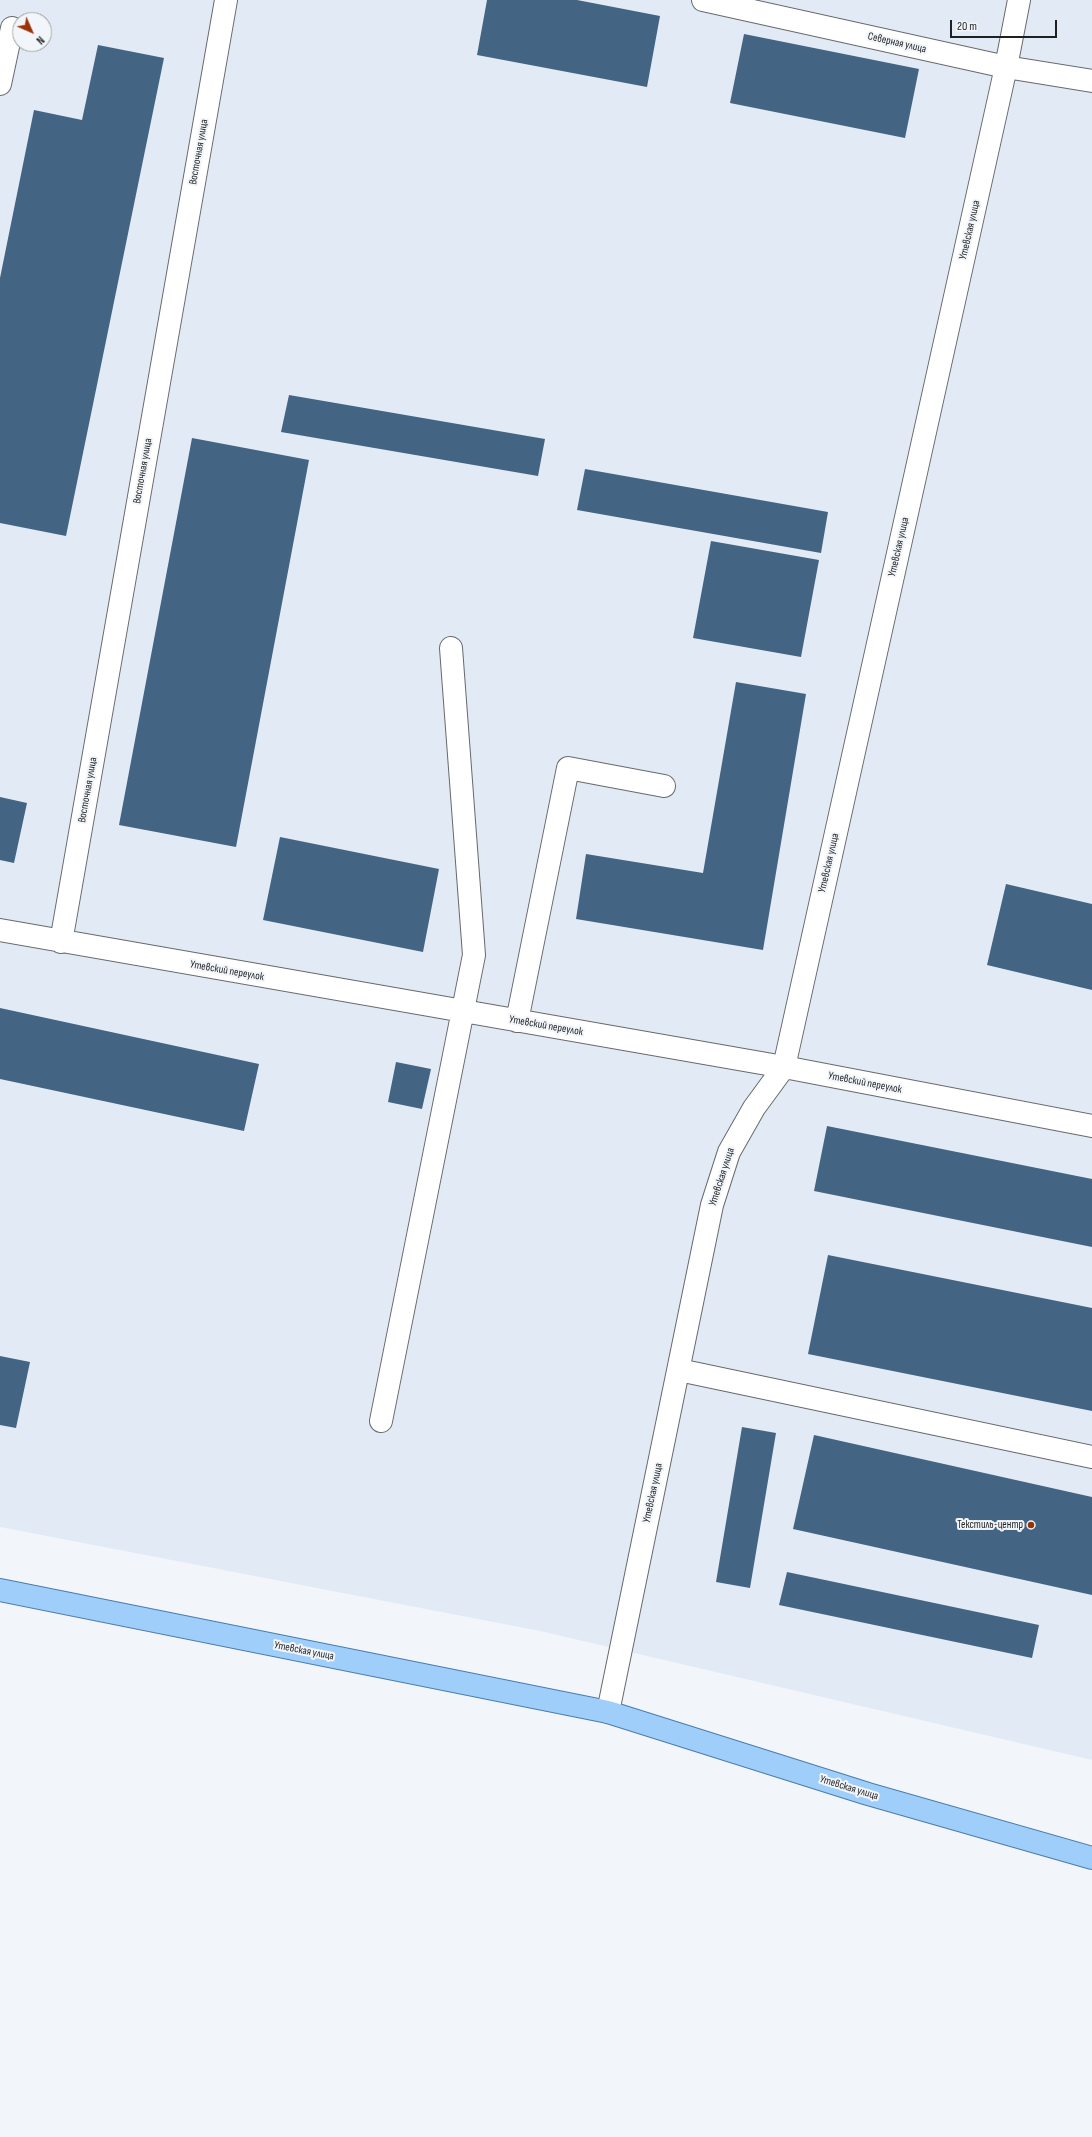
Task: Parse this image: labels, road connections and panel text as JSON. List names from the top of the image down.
{
  "streets": {
    "main road": ["Утевская улица"],
    "street": ["Северная улица", "Восточная улица", "Утевский переулок"]
  },
  "crossings": [
    ["Северная улица", "Утевская улица"],
    ["Восточная улица", "Утевский переулок"],
    ["Утевская улица", "Утевский переулок"]
  ],
  "places": ["Текстиль-центр"],
  "scale_bar": "20 m",
  "north": "bottom right"
}
